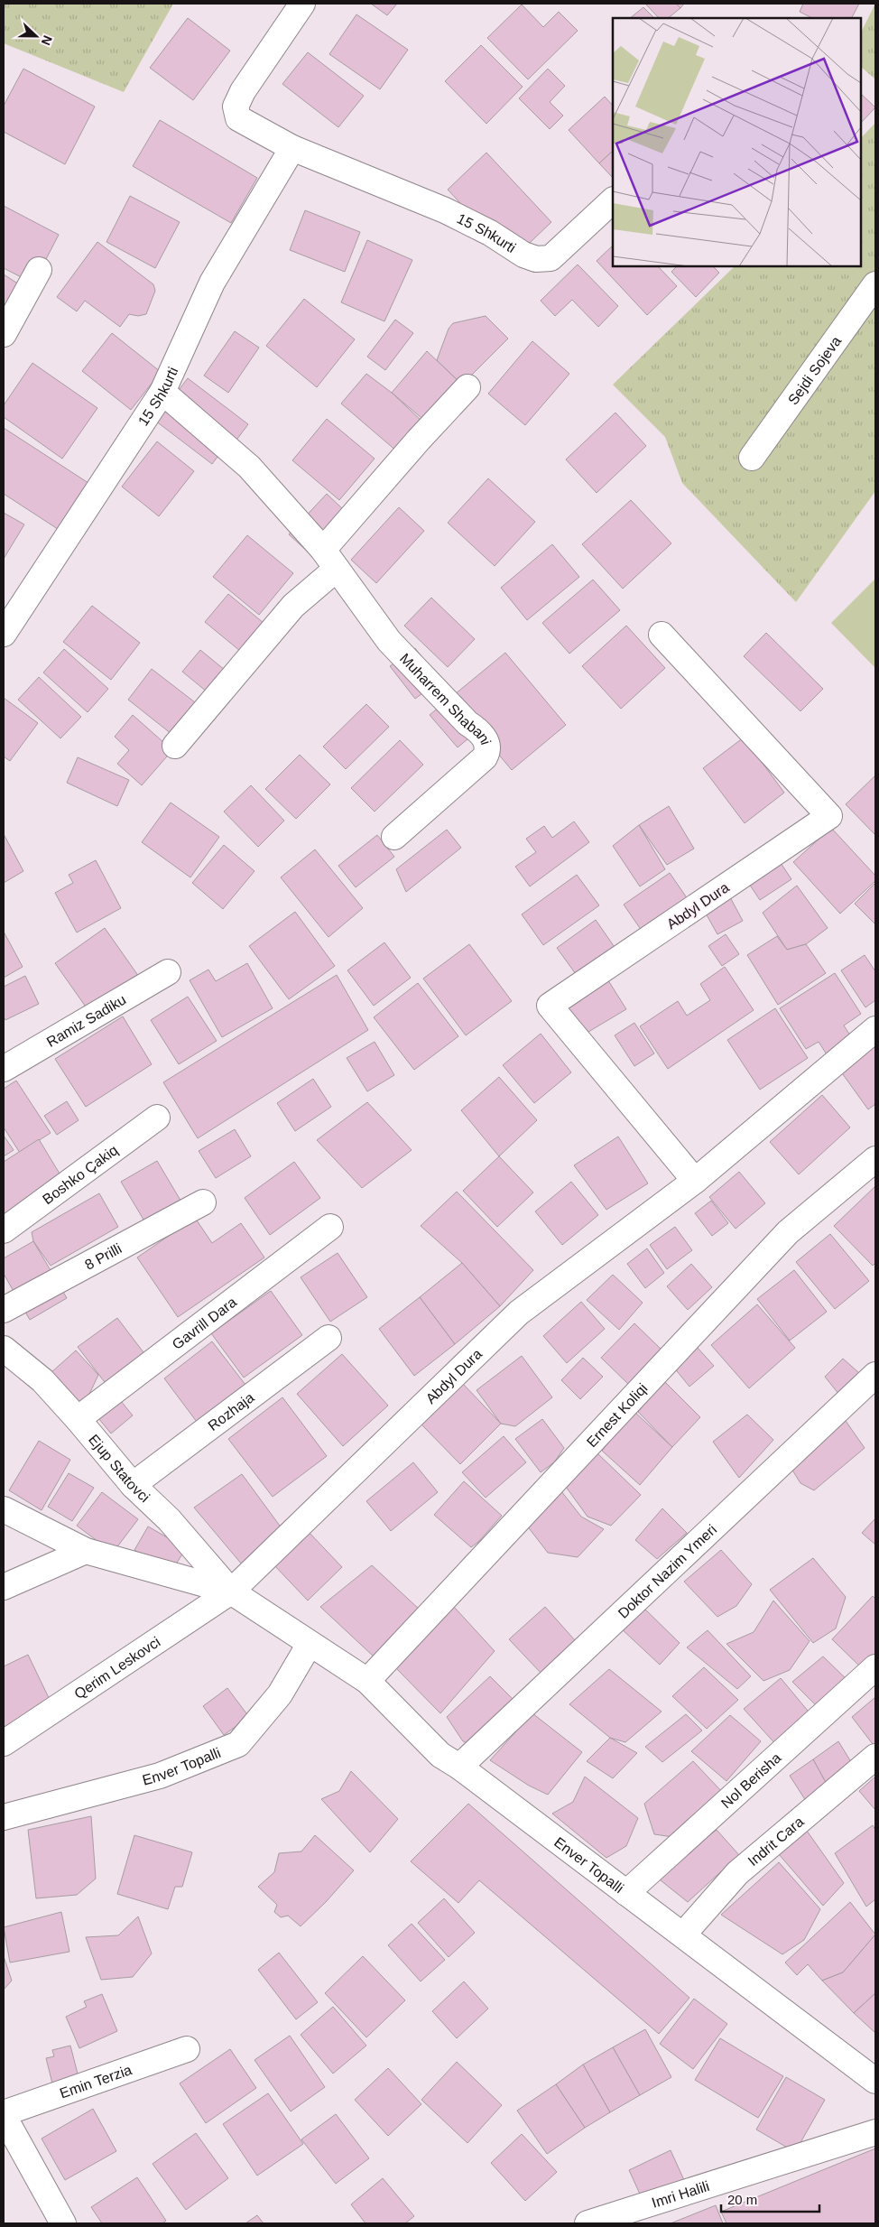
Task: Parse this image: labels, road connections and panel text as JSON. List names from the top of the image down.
{
  "streets": {
    "street": [
      "15 Shkurti",
      "Sejdi Sojeva",
      "Muharrem Shabani",
      "Abdyl Dura",
      "Ramiz Sadiku",
      "Boshko Çakiq",
      "8 Prilli",
      "Gavrill Dara",
      "Rozhaja",
      "Ernest Koliqi",
      "Ejup Statovci",
      "Doktor Nazim Ymeri",
      "Qerim Leskovci",
      "Enver Topalli",
      "Nol Berisha",
      "Indrit Cara",
      "Emin Terzia",
      "Imri Halili"
    ]
  },
  "crossings": [
    ["15 Shkurti", "Muharrem Shabani"],
    ["Abdyl Dura", "Ejup Statovci"],
    ["Abdyl Dura", "Qerim Leskovci"],
    ["Abdyl Dura", "Enver Topalli"],
    ["Gavrill Dara", "Ejup Statovci"],
    ["Rozhaja", "Ejup Statovci"],
    ["Ernest Koliqi", "Enver Topalli"],
    ["Ejup Statovci", "Qerim Leskovci"],
    ["Ejup Statovci", "Enver Topalli"],
    ["Doktor Nazim Ymeri", "Enver Topalli"],
    ["Qerim Leskovci", "Enver Topalli"],
    ["Enver Topalli", "Nol Berisha"],
    ["Enver Topalli", "Indrit Cara"]
  ],
  "scale_bar": "20 m",
  "north": "right"
}
